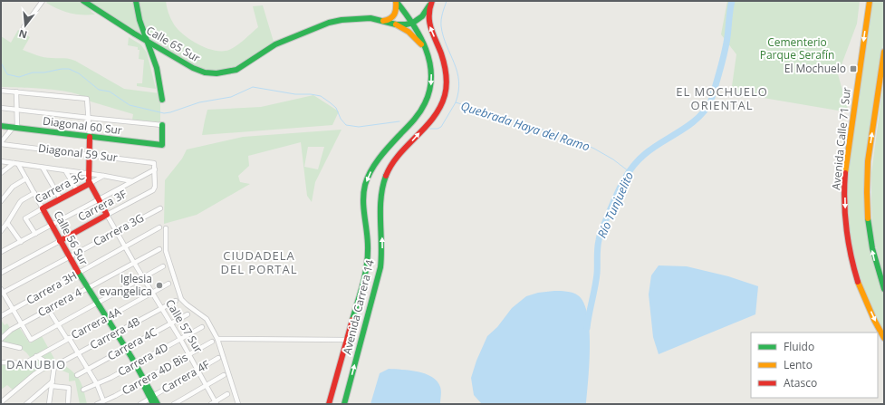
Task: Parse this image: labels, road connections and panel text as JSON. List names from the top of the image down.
{
  "streets": {
    "main road": [
      "Calle 65 Sur",
      "Diagonal 60 Sur",
      "Avenida Calle 71 Sur",
      "Carrera 3C",
      "Carrera 3F",
      "Calle 56 Sur",
      "Avenida Carrera 14",
      "Calle 57 Sur"
    ],
    "street": [
      "Diagonal 59 Sur",
      "Carrera 3G",
      "Carrera 3H",
      "Carrera 4",
      "Carrera 4A",
      "Carrera 4B",
      "Carrera 4C",
      "Carrera 4D",
      "Carrera 4D Bis",
      "Carrera 4F"
    ]
  },
  "crossings": [
    ["Calle 65 Sur", "Avenida Carrera 14"],
    ["Diagonal 59 Sur", "Carrera 3F"],
    ["Carrera 3C", "Calle 56 Sur"],
    ["Carrera 3C", "Calle 57 Sur"],
    ["Carrera 3F", "Calle 56 Sur"],
    ["Carrera 3F", "Calle 57 Sur"],
    ["Carrera 3G", "Calle 56 Sur"],
    ["Carrera 3G", "Calle 57 Sur"],
    ["Calle 56 Sur", "Carrera 3H"],
    ["Calle 56 Sur", "Carrera 4"],
    ["Calle 56 Sur", "Carrera 4A"],
    ["Calle 56 Sur", "Carrera 4B"],
    ["Calle 56 Sur", "Carrera 4C"],
    ["Calle 56 Sur", "Carrera 4D"],
    ["Calle 56 Sur", "Carrera 4D Bis"],
    ["Calle 56 Sur", "Carrera 4F"],
    ["Carrera 3H", "Calle 57 Sur"],
    ["Carrera 4", "Calle 57 Sur"],
    ["Carrera 4A", "Calle 57 Sur"],
    ["Calle 57 Sur", "Carrera 4B"],
    ["Calle 57 Sur", "Carrera 4C"],
    ["Calle 57 Sur", "Carrera 4D"],
    ["Calle 57 Sur", "Carrera 4D Bis"],
    ["Calle 57 Sur", "Carrera 4F"]
  ],
  "districts": ["EL MOCHUELO ORIENTAL", "CIUDADELA DEL PORTAL", "DANUBIO"],
  "water": ["Quebrada Haya del Ramo", "Río Tunjuelito"],
  "parks": ["Cementerio Parque Serafín"],
  "places": {
    "transit": ["El Mochuelo"],
    "other": ["Iglesia evangelica"]
  },
  "legend": ["Fluido", "Lento", "Atasco"],
  "north": "bottom"
}
